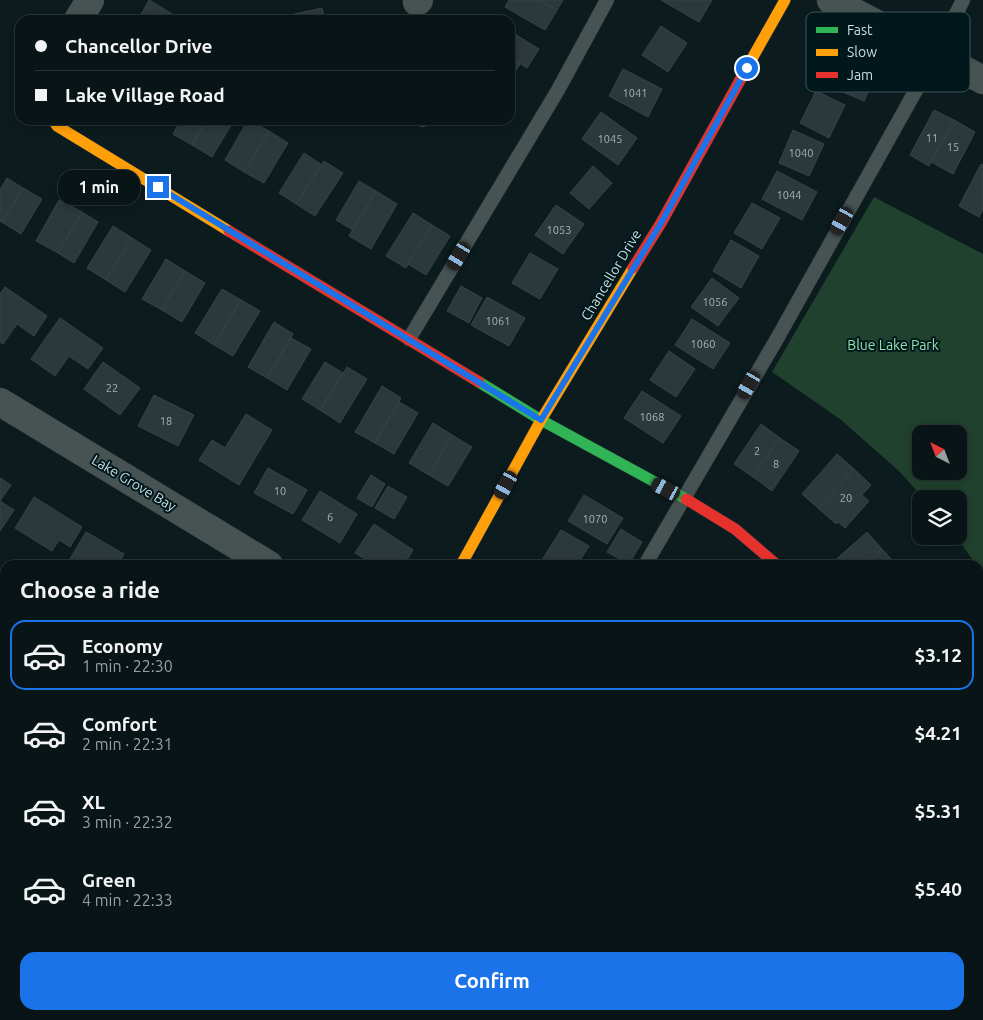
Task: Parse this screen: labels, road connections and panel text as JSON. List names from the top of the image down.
{
  "streets": {
    "street": ["Chancellor Drive", "Lake Grove Bay"]
  },
  "parks": ["Blue Lake Park"],
  "house_numbers": [
    "1041",
    "11",
    "1045",
    "15",
    "1040",
    "1044",
    "1053",
    "1056",
    "1061",
    "1060",
    "22",
    "1068",
    "18",
    "2",
    "8",
    "10",
    "20",
    "6",
    "1070"
  ],
  "legend": ["Fast", "Slow", "Jam"],
  "north": "top left",
  "page": {
    "banner": ["Chancellor Drive", "Lake Village Road"],
    "bubble": "1 min",
    "heading": "Choose a ride",
    "list": [
      {
        "name": "Economy",
        "note": "1 min · 22:30",
        "value": "$3.12"
      },
      {
        "name": "Comfort",
        "note": "2 min · 22:31",
        "value": "$4.21"
      },
      {
        "name": "XL",
        "note": "3 min · 22:32",
        "value": "$5.31"
      },
      {
        "name": "Green",
        "note": "4 min · 22:33",
        "value": "$5.40"
      }
    ],
    "buttons": "Confirm"
  }
}
